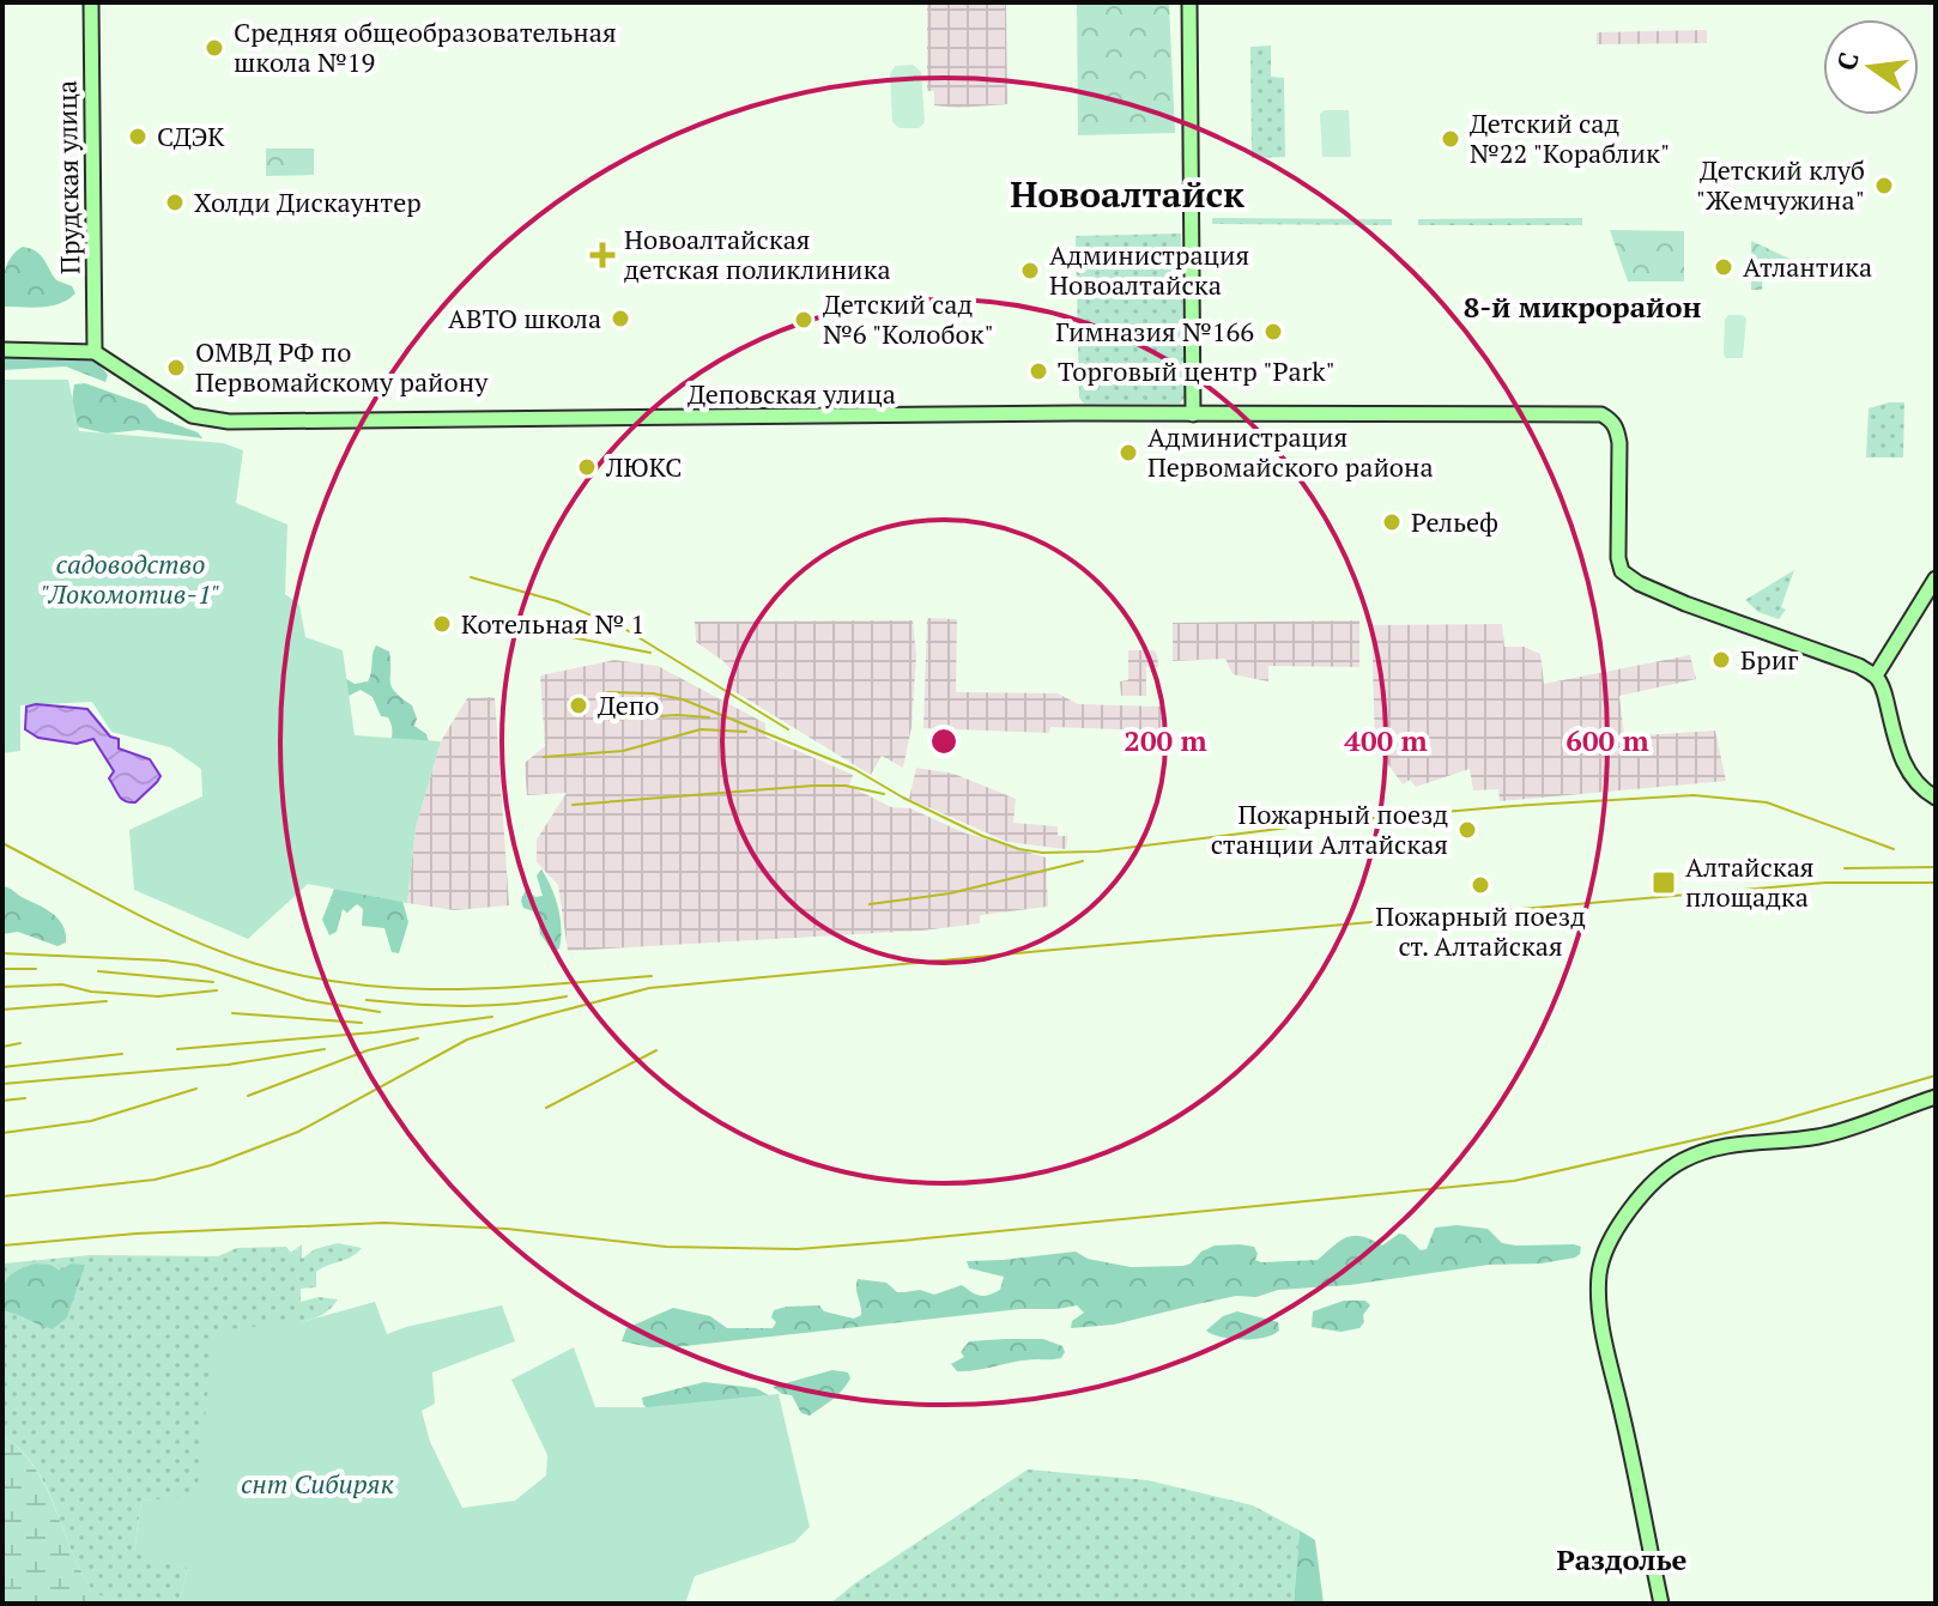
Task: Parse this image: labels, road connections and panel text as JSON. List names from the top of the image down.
{
  "streets": {
    "street": ["Прудская улица", "Деповская улица"]
  },
  "crossings": [
    ["Прудская улица", "Деповская улица"]
  ],
  "districts": ["Новоалтайск", "8-й микрорайон", "Раздолье"],
  "parks": ["садоводство \"Локомотив-1\"", "снт Сибиряк"],
  "places": {
    "other": [
      "Средняя общеобразовательная школа №19",
      "СДЭК",
      "Детский сад №22 \"Кораблик\"",
      "Детский клуб \"Жемчужина\"",
      "Холди Дискаунтер",
      "Атлантика",
      "Администрация Новоалтайска",
      "АВТО школа",
      "Детский сад №6 \"Колобок\"",
      "Гимназия №166",
      "ОМВД РФ по Первомайскому району",
      "Торговый центр \"Park\"",
      "Администрация Первомайского района",
      "ЛЮКС",
      "Рельеф",
      "Котельная № 1",
      "Бриг",
      "Депо",
      "Пожарный поезд станции Алтайская",
      "Пожарный поезд ст. Алтайская"
    ],
    "health": ["Новоалтайская детская поликлиника"],
    "transit": ["Алтайская площадка"]
  },
  "north": "left",
  "rings": ["200 m", "400 m", "600 m"]
}
